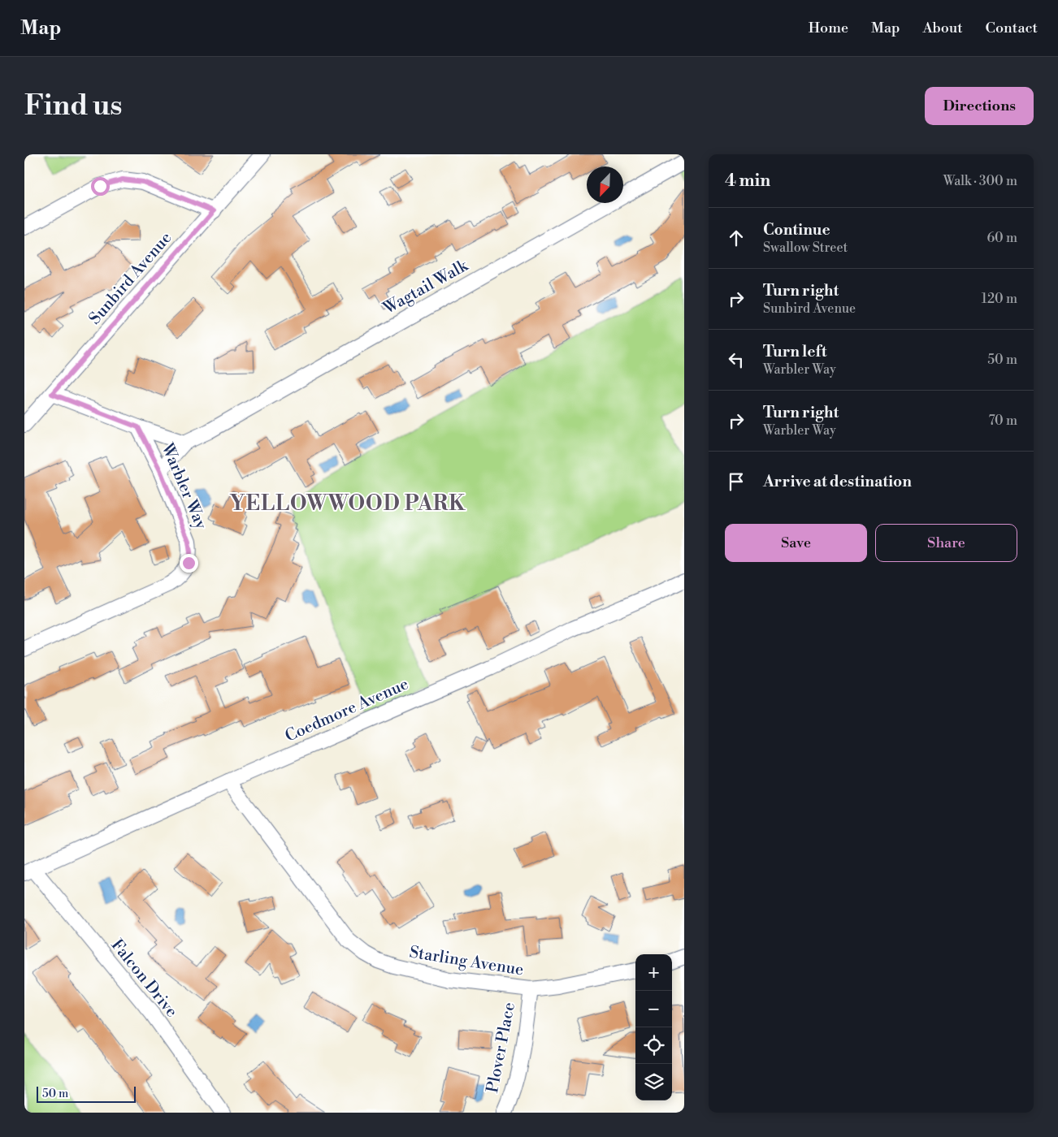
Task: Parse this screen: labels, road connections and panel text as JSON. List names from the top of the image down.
{
  "streets": {
    "street": [
      "Sunbird Avenue",
      "Wagtail Walk",
      "Warbler Way",
      "Coedmore Avenue",
      "Starling Avenue",
      "Falcon Drive",
      "Plover Place"
    ]
  },
  "crossings": [
    ["Wagtail Walk", "Warbler Way"],
    ["Coedmore Avenue", "Starling Avenue"],
    ["Coedmore Avenue", "Falcon Drive"],
    ["Starling Avenue", "Plover Place"]
  ],
  "districts": ["YELLOWWOOD PARK"],
  "scale_bar": "50 m",
  "north": "bottom left",
  "page": {
    "header": "Map",
    "nav": [
      "Home",
      "Map",
      "About",
      "Contact"
    ],
    "buttons": [
      "Directions",
      ["Save", "Share"]
    ],
    "title": "Find us",
    "heading": ["4 min", "Walk · 300 m"],
    "list": [
      ["Continue", "Swallow Street", "60 m"],
      ["Turn right", "Sunbird Avenue", "120 m"],
      ["Turn left", "Warbler Way", "50 m"],
      ["Turn right", "Warbler Way", "70 m"],
      "Arrive at destination"
    ],
    "map_buttons": ["+", "−"],
    "scale": "50 m"
  }
}
